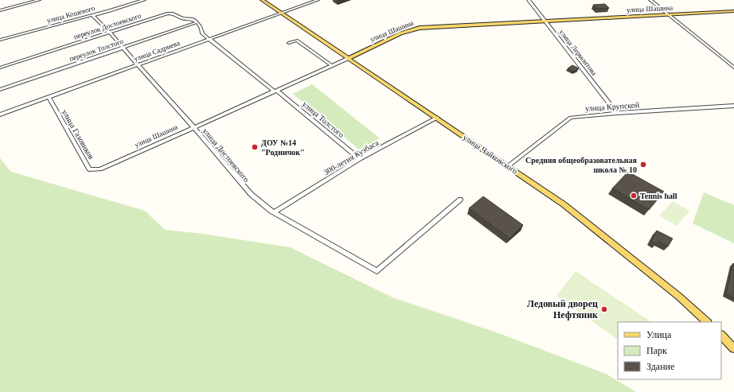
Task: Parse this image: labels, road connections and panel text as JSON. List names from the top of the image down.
{
  "streets": {
    "main road": ["улица Шашина", "улица Чайковского"],
    "street": [
      "улица Кошевого",
      "переулок Достоевского",
      "переулок Толстого",
      "улица Садриева",
      "улица Лермонтова",
      "улица Крупской",
      "улица Толстого",
      "улица Газовиков",
      "улица Достоевского",
      "300-летия Кузбаса"
    ]
  },
  "crossings": [
    ["улица Шашина", "улица Лермонтова"],
    ["улица Шашина", "улица Толстого"],
    ["улица Шашина", "улица Газовиков"],
    ["улица Шашина", "улица Чайковского"],
    ["улица Шашина", "улица Достоевского"],
    ["улица Кошевого", "улица Достоевского"],
    ["переулок Достоевского", "переулок Толстого"],
    ["переулок Достоевского", "улица Достоевского"],
    ["переулок Толстого", "улица Достоевского"],
    ["улица Садриева", "улица Толстого"],
    ["улица Садриева", "улица Газовиков"],
    ["улица Садриева", "улица Чайковского"],
    ["улица Садриева", "улица Достоевского"],
    ["улица Лермонтова", "улица Крупской"],
    ["улица Крупской", "улица Чайковского"],
    ["улица Толстого", "300-летия Кузбаса"],
    ["улица Чайковского", "300-летия Кузбаса"],
    ["улица Достоевского", "300-летия Кузбаса"]
  ],
  "places": [
    "ДОУ №14 \"Родничок\"",
    "Средняя общеобразовательная школа № 10",
    "Tennis hall",
    "Ледовый дворец Нефтяник"
  ],
  "legend": ["Улица", "Парк", "Здание"]
}
